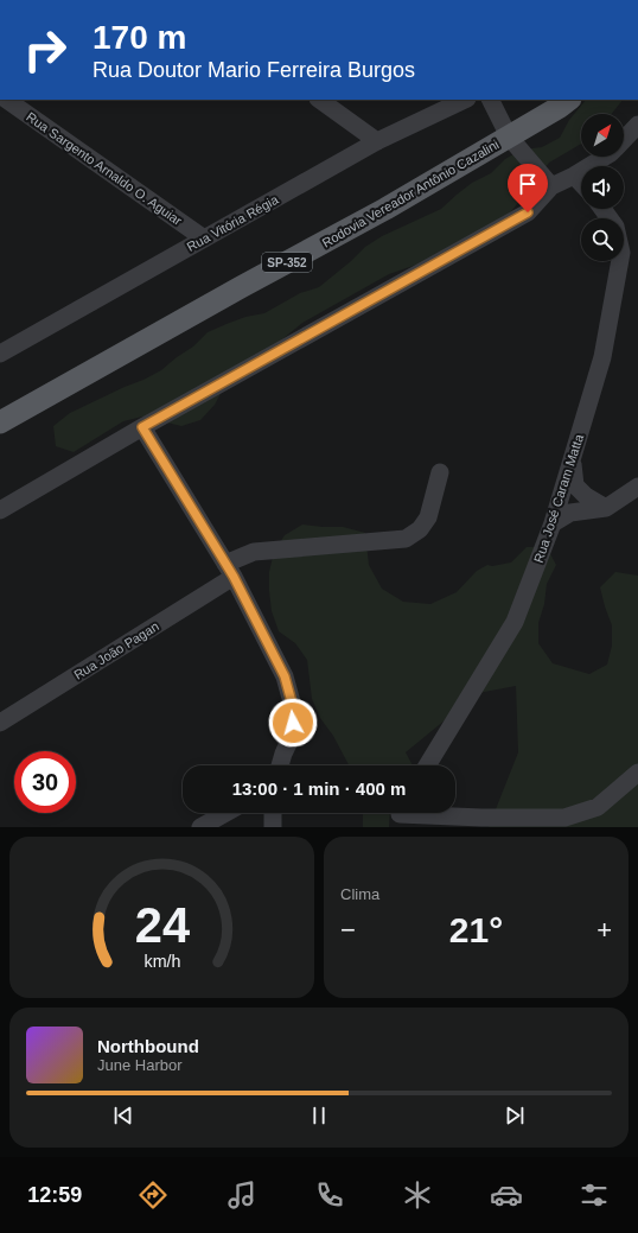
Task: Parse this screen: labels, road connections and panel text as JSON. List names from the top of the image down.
{
  "streets": {
    "main road": ["Rodovia Vereador Antônio Cazalini", "SP-352"],
    "street": [
      "Rua Sargento Arnaldo O. Aguiar",
      "Rua Vitória Régia",
      "Rua José Caram Matta",
      "Rua João Pagan"
    ]
  },
  "crossings": [
    ["Rua Sargento Arnaldo O. Aguiar", "Rua Vitória Régia"]
  ],
  "north": "top right",
  "page": {
    "turn": ["170 m", "Rua Doutor Mario Ferreira Burgos"],
    "limit": "30",
    "trip": "13:00 · 1 min · 400 m",
    "tile": "Clima",
    "heat": ["−", "21°", "+"],
    "song": ["Northbound", "June Harbor"],
    "tabs": "12:59",
    "gauge": ["24", "km/h"]
  }
}
